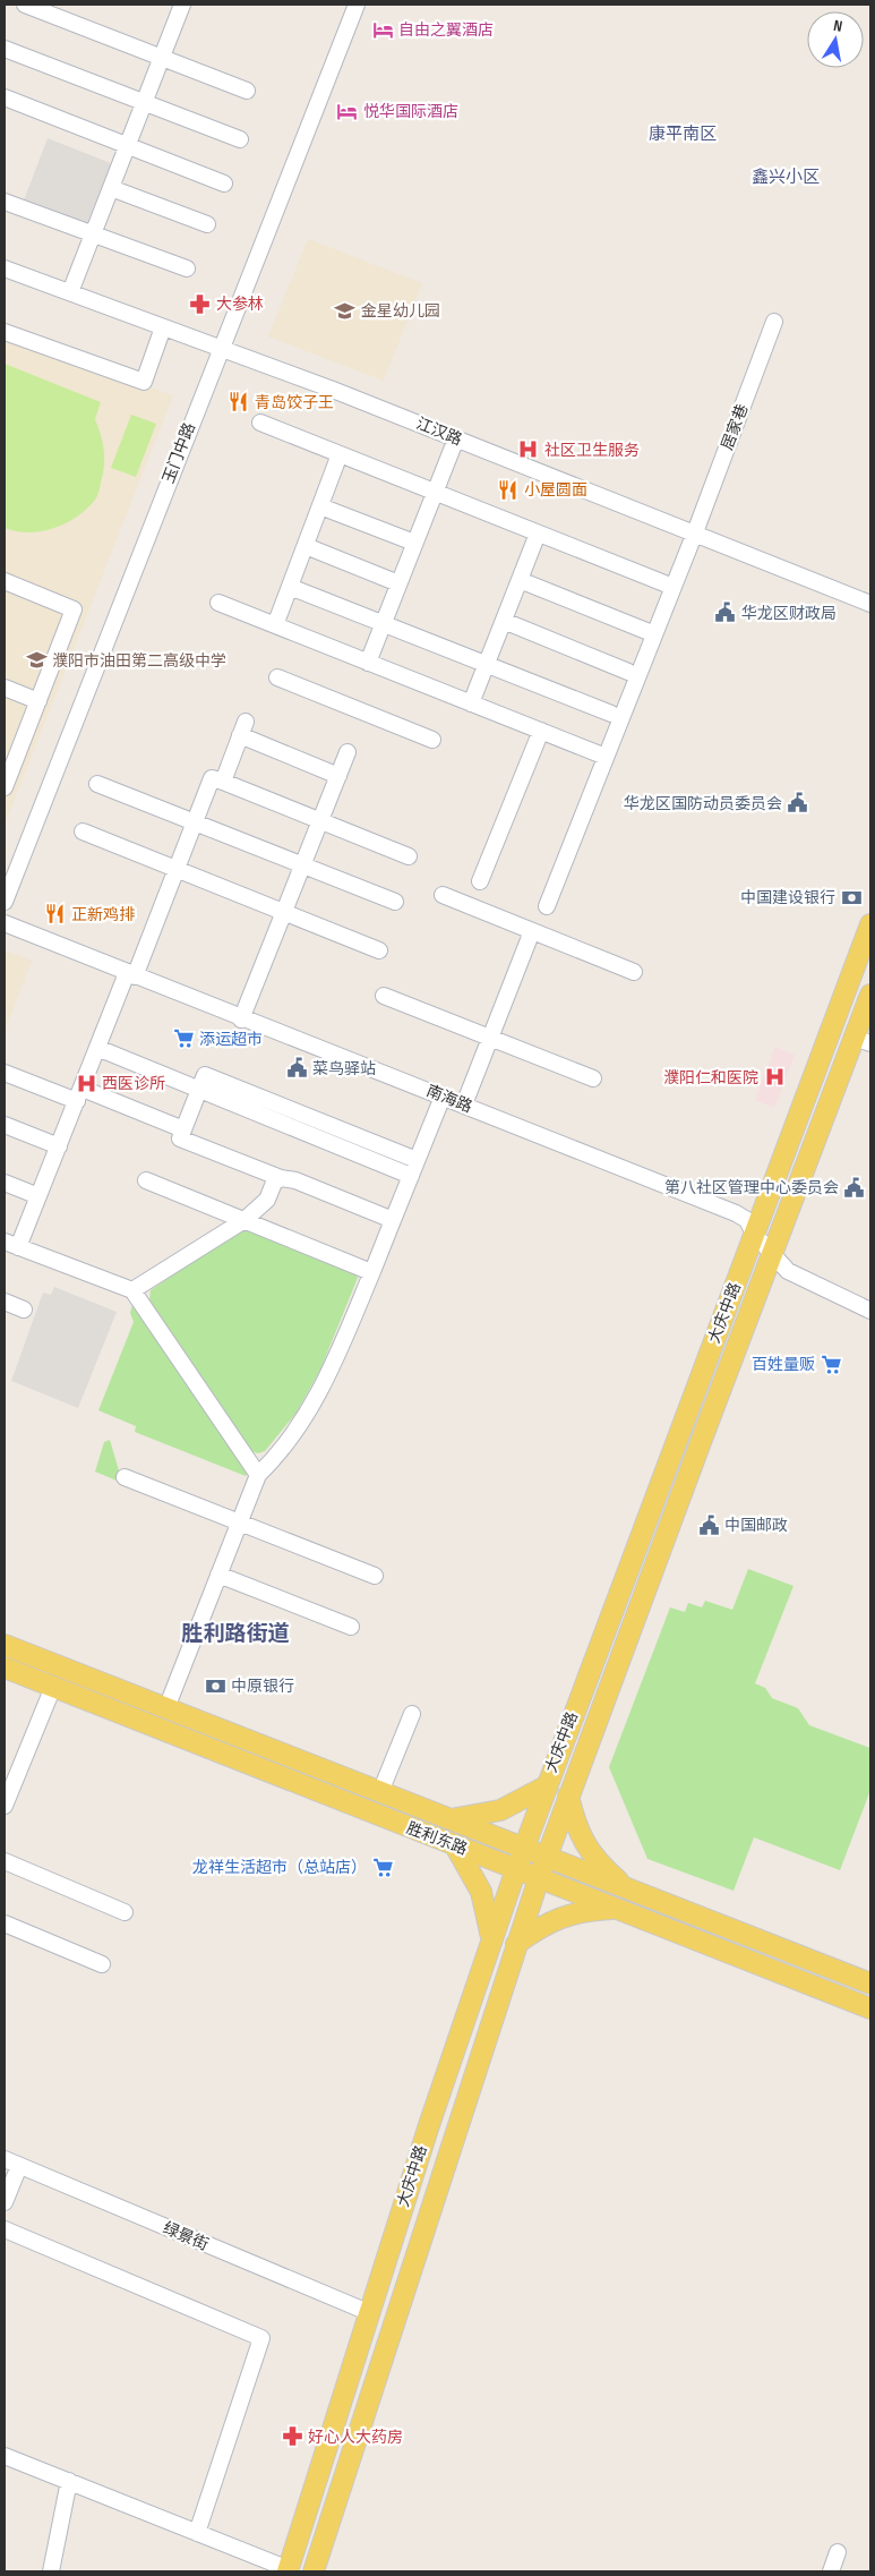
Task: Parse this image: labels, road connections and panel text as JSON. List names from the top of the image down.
{
  "streets": {
    "main road": ["大庆中路", "胜利东路"],
    "street": [
      "居家巷",
      "江汉路",
      "玉门中路",
      "南海路",
      "绿景街"
    ]
  },
  "crossings": [
    ["居家巷", "江汉路"],
    ["江汉路", "玉门中路"],
    ["南海路", "大庆中路"],
    ["大庆中路", "胜利东路"],
    ["大庆中路", "绿景街"]
  ],
  "districts": ["康平南区", "鑫兴小区", "胜利路街道"],
  "places": {
    "hotel": ["自由之翼酒店", "悦华国际酒店"],
    "pharmacy": ["大参林", "好心人大药房"],
    "school or university": ["金星幼儿园", "濮阳市油田第二高级中学"],
    "restaurant": ["青岛饺子王", "小屋圆面", "正新鸡排"],
    "hospital": ["社区卫生服务", "濮阳仁和医院", "西医诊所"],
    "public building": [
      "华龙区财政局",
      "华龙区国防动员委员会",
      "菜鸟驿站",
      "第八社区管理中心委员会",
      "中国邮政"
    ],
    "bank": ["中国建设银行", "中原银行"],
    "supermarket": ["添运超市", "百姓量贩", "龙祥生活超市（总站店）"]
  },
  "north": "top"
}
